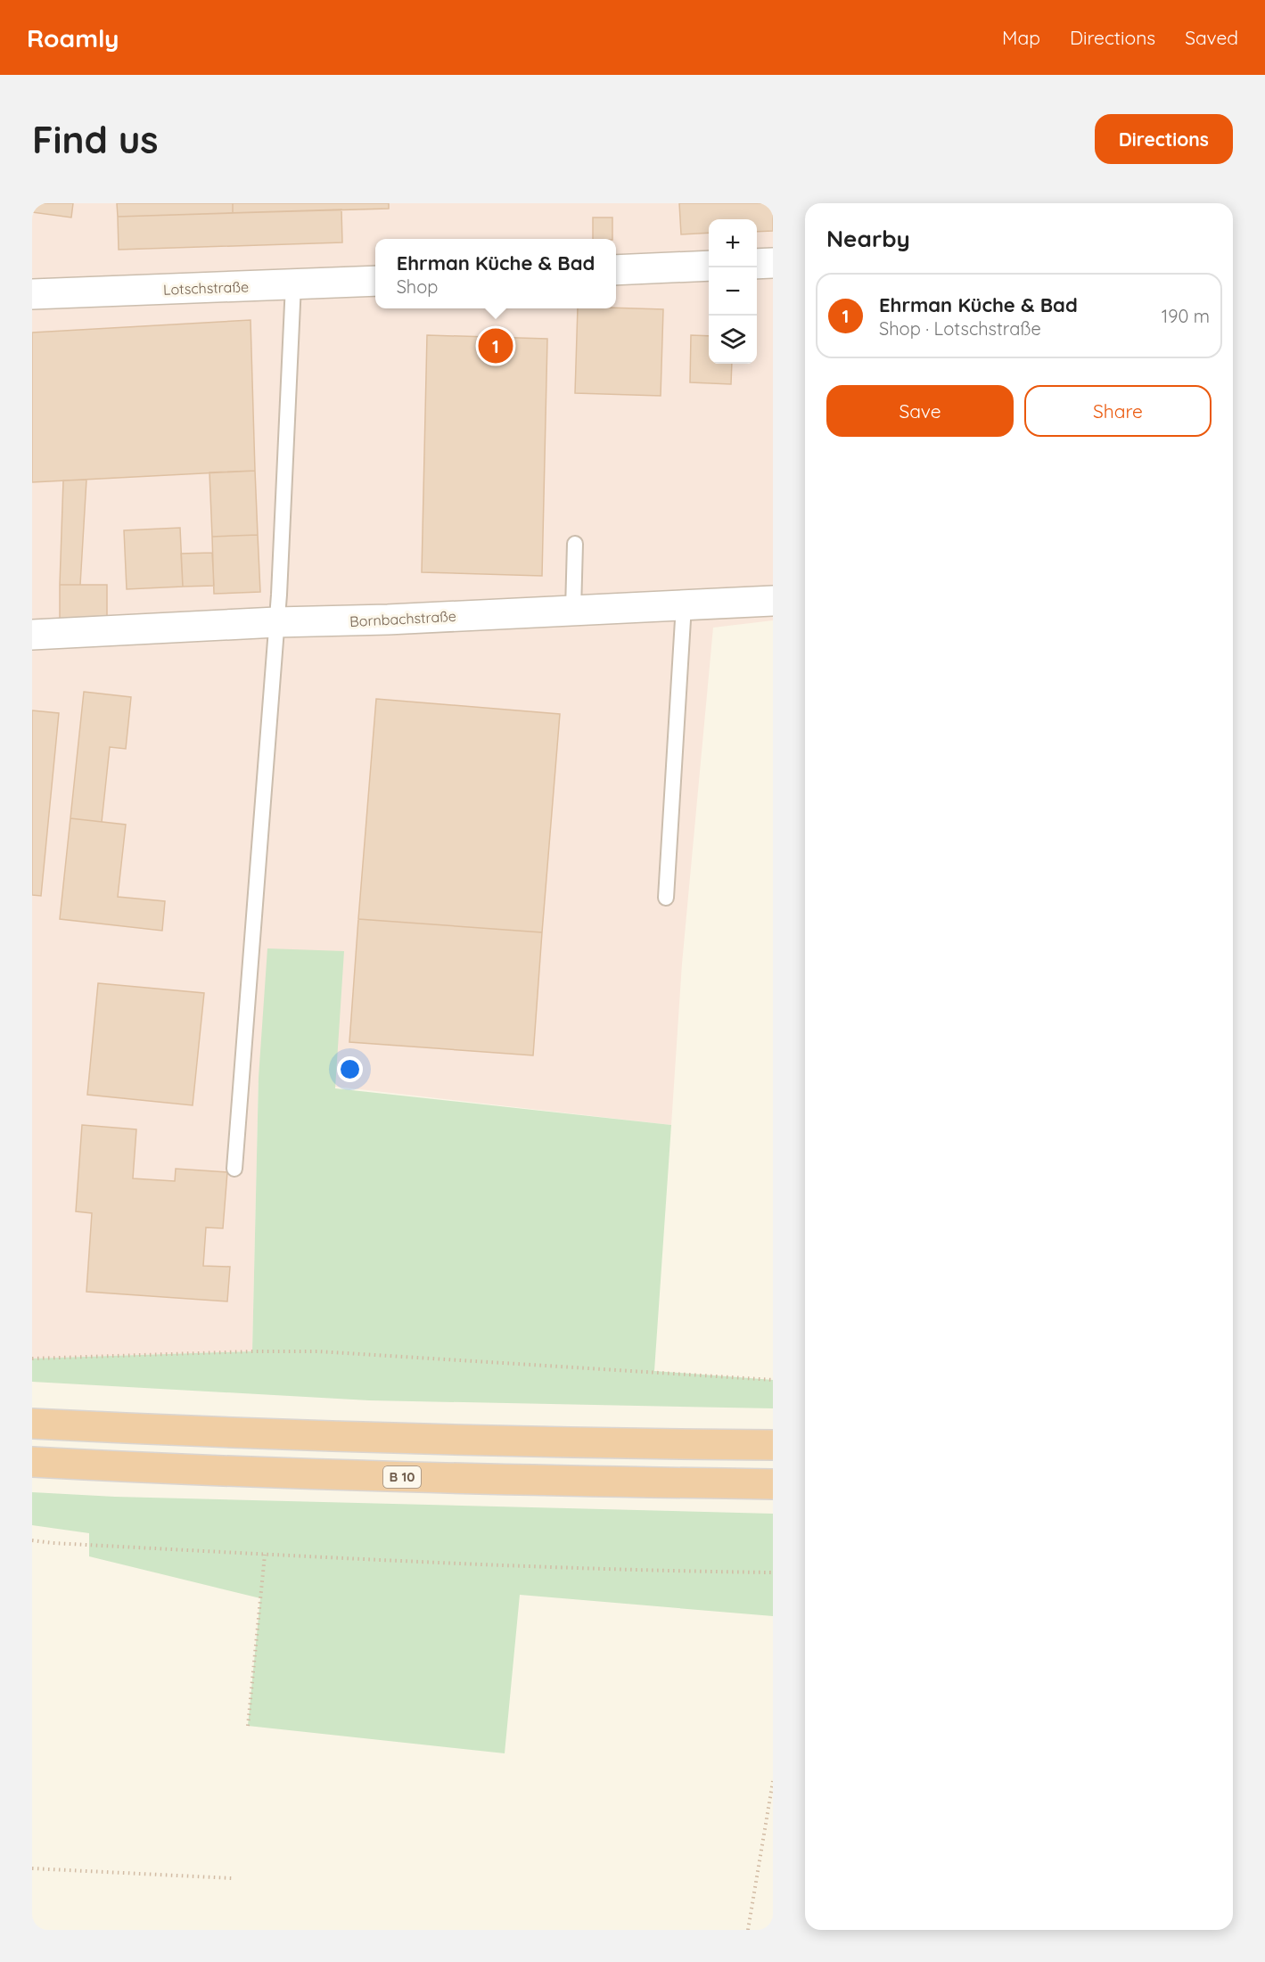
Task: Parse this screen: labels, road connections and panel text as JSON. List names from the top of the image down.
{
  "streets": {
    "highway": ["B 10"],
    "street": ["Lotschstraße", "Bornbachstraße"]
  },
  "page": {
    "header": "Roamly",
    "nav": ["Map", "Directions", "Saved"],
    "buttons": [
      "Directions",
      ["Save", "Share"]
    ],
    "title": "Find us",
    "heading": "Nearby",
    "map_buttons": ["+", "−"],
    "popup": ["Ehrman Küche & Bad", "Shop"],
    "list": [
      {
        "mark": "1",
        "name": "Ehrman Küche & Bad",
        "note": "Shop · Lotschstraße",
        "value": "190 m"
      }
    ],
    "pins": "1"
  }
}
